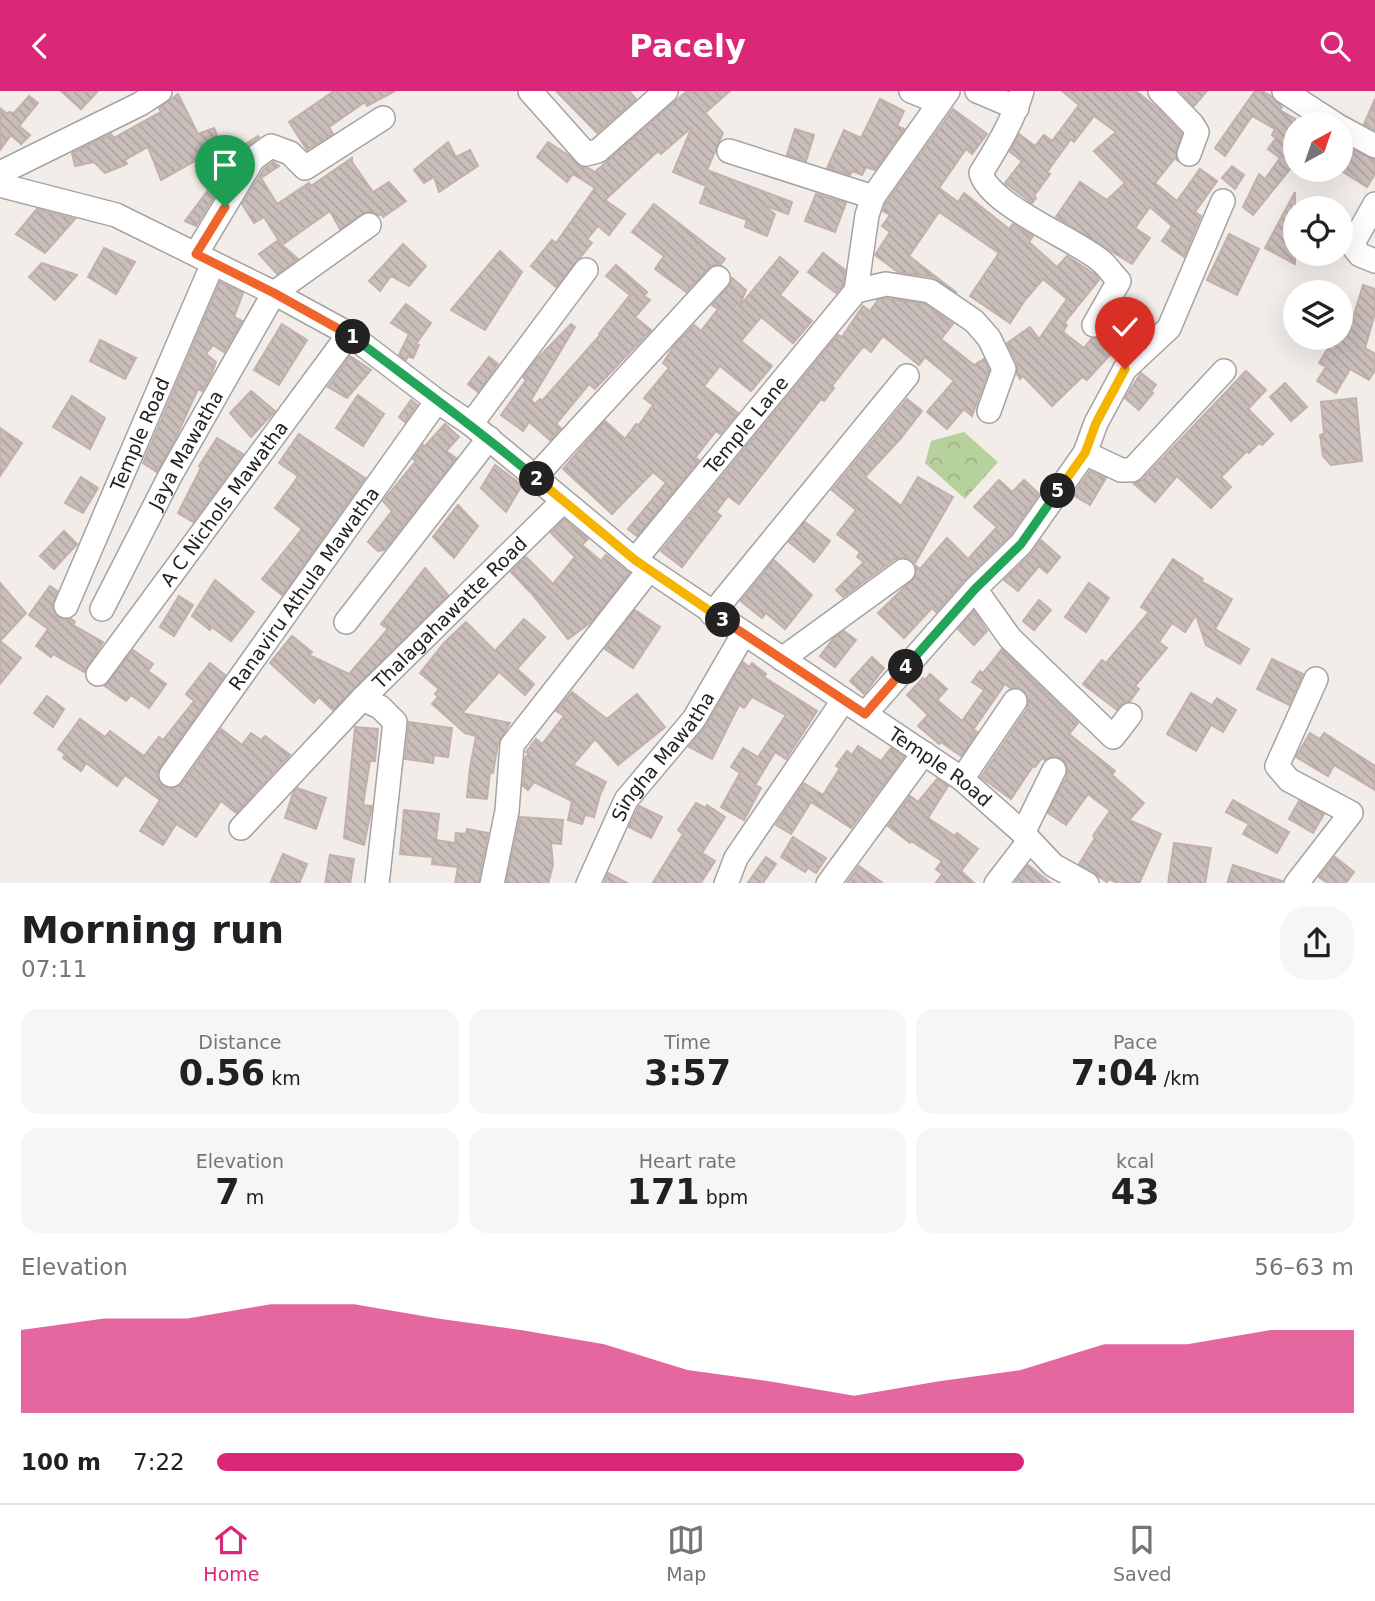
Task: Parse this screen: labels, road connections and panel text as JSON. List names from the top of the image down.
{
  "streets": {
    "street": [
      "Temple Lane",
      "Temple Road",
      "Jaya Mawatha",
      "A C Nichols Mawatha",
      "Ranaviru Athula Mawatha",
      "Thalagahawatte Road",
      "Singha Mawatha"
    ]
  },
  "crossings": [
    ["Temple Lane", "Temple Road"],
    ["Temple Road", "Jaya Mawatha"],
    ["Temple Road", "A C Nichols Mawatha"],
    ["Temple Road", "Ranaviru Athula Mawatha"],
    ["Temple Road", "Thalagahawatte Road"],
    ["Temple Road", "Singha Mawatha"]
  ],
  "north": "top right",
  "page": {
    "header": "Pacely",
    "pins": [
      "1",
      "2",
      "5",
      "3",
      "4"
    ],
    "heading": ["Morning run", "07:11"],
    "stats": [
      ["Distance", "0.56 km"],
      ["Time", "3:57"],
      ["Pace", "7:04 /km"],
      ["Elevation", "7 m"],
      ["Heart rate", "171 bpm"],
      ["kcal", "43"]
    ],
    "chart": ["Elevation", "56–63 m"],
    "list": [
      {
        "name": "100 m",
        "note": "7:22"
      }
    ],
    "tabs": ["Home", "Map", "Saved"]
  }
}
